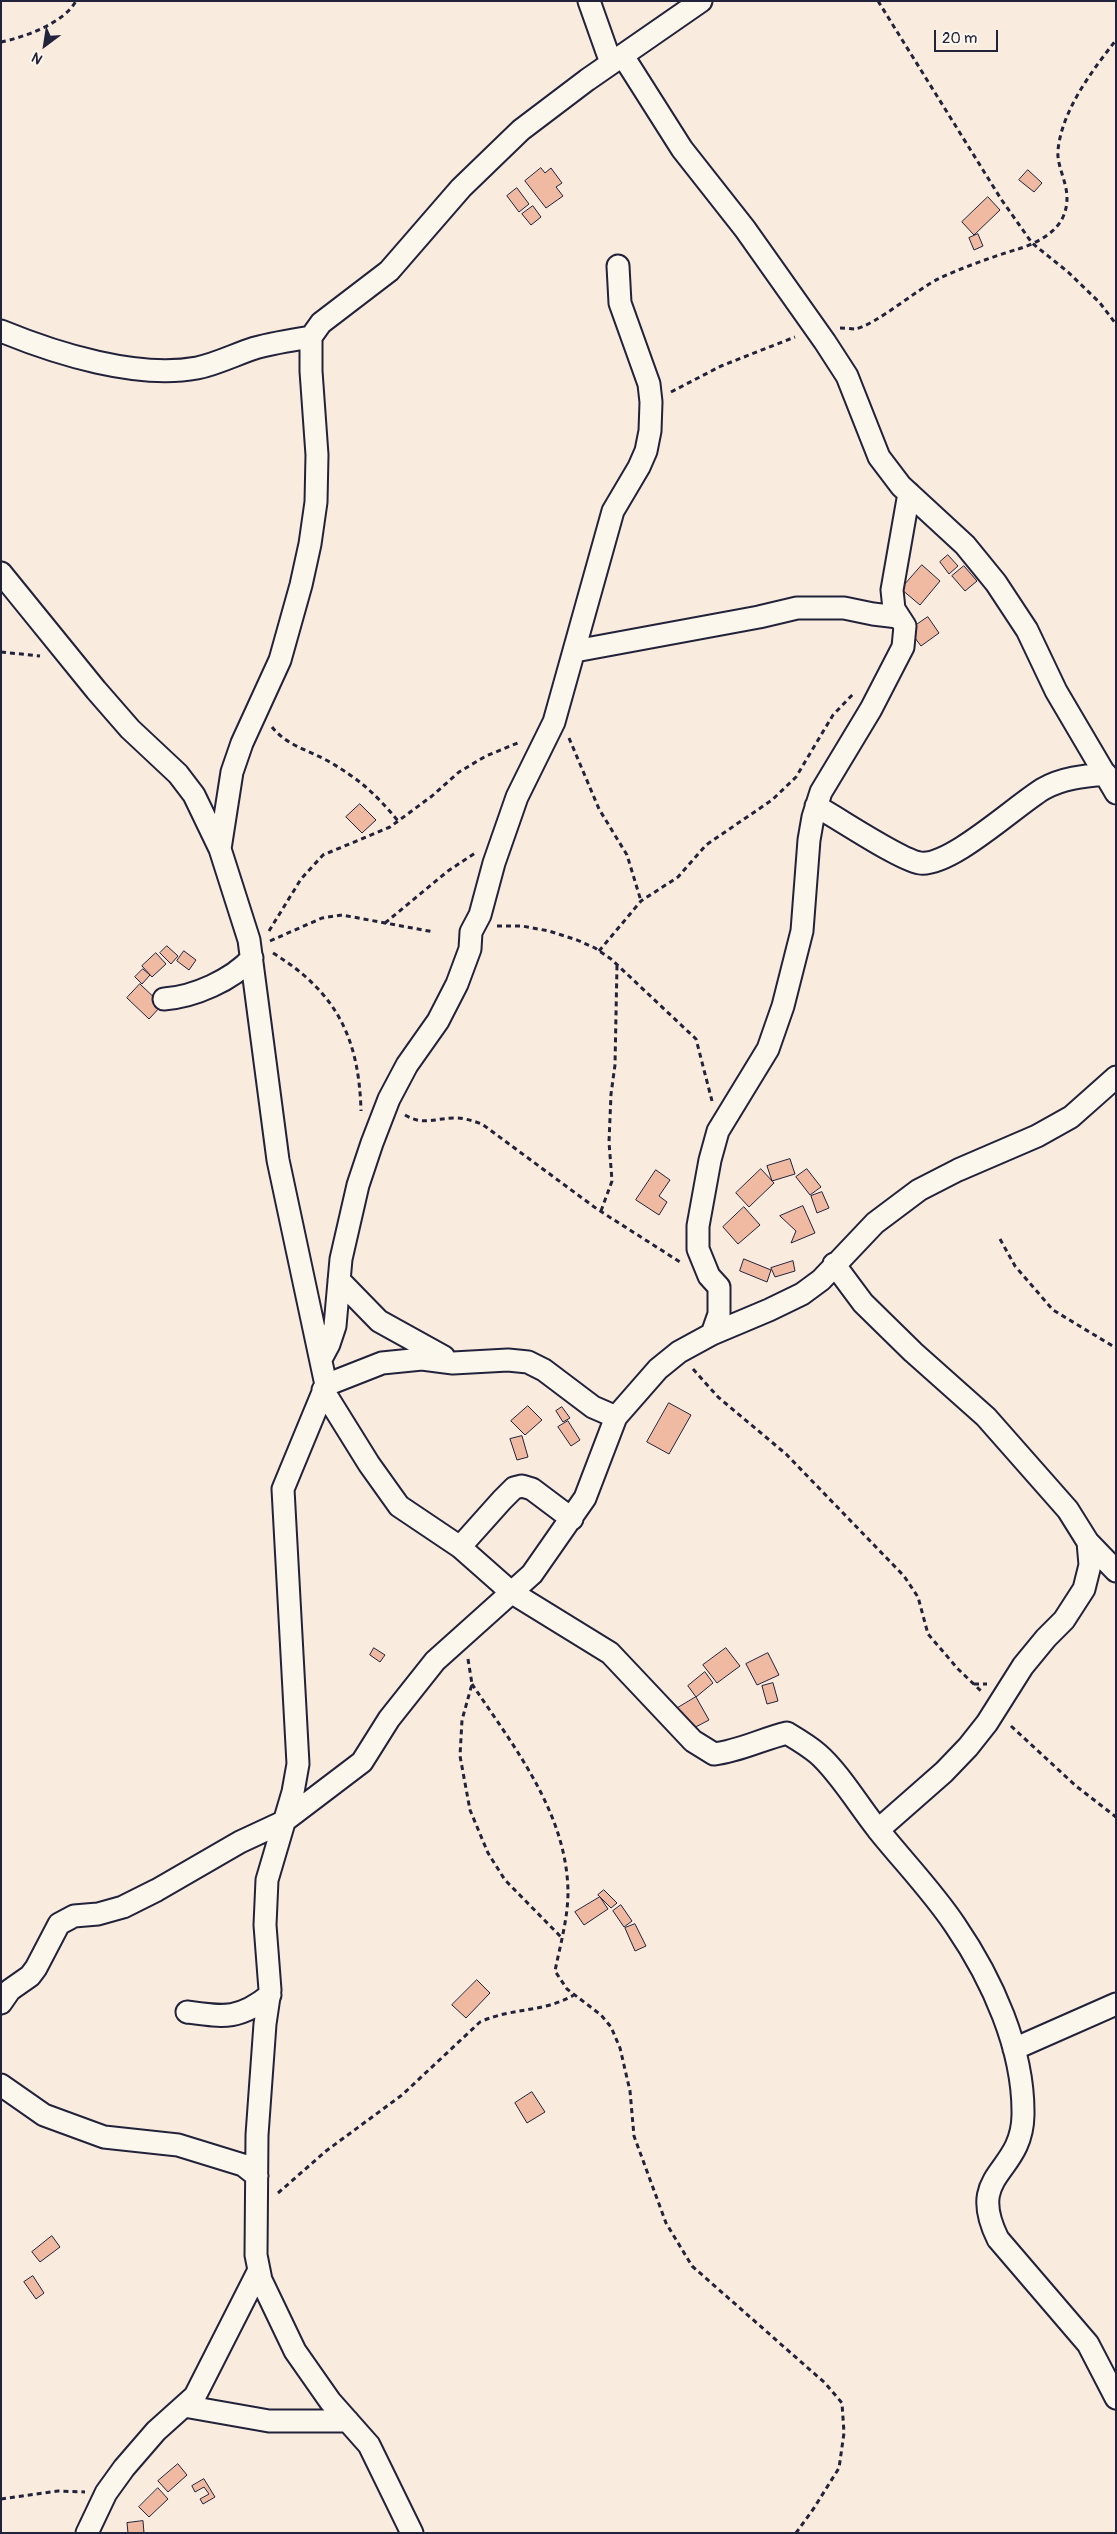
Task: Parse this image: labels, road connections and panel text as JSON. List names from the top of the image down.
{
  "scale_bar": "20 m",
  "north": "bottom left"
}
